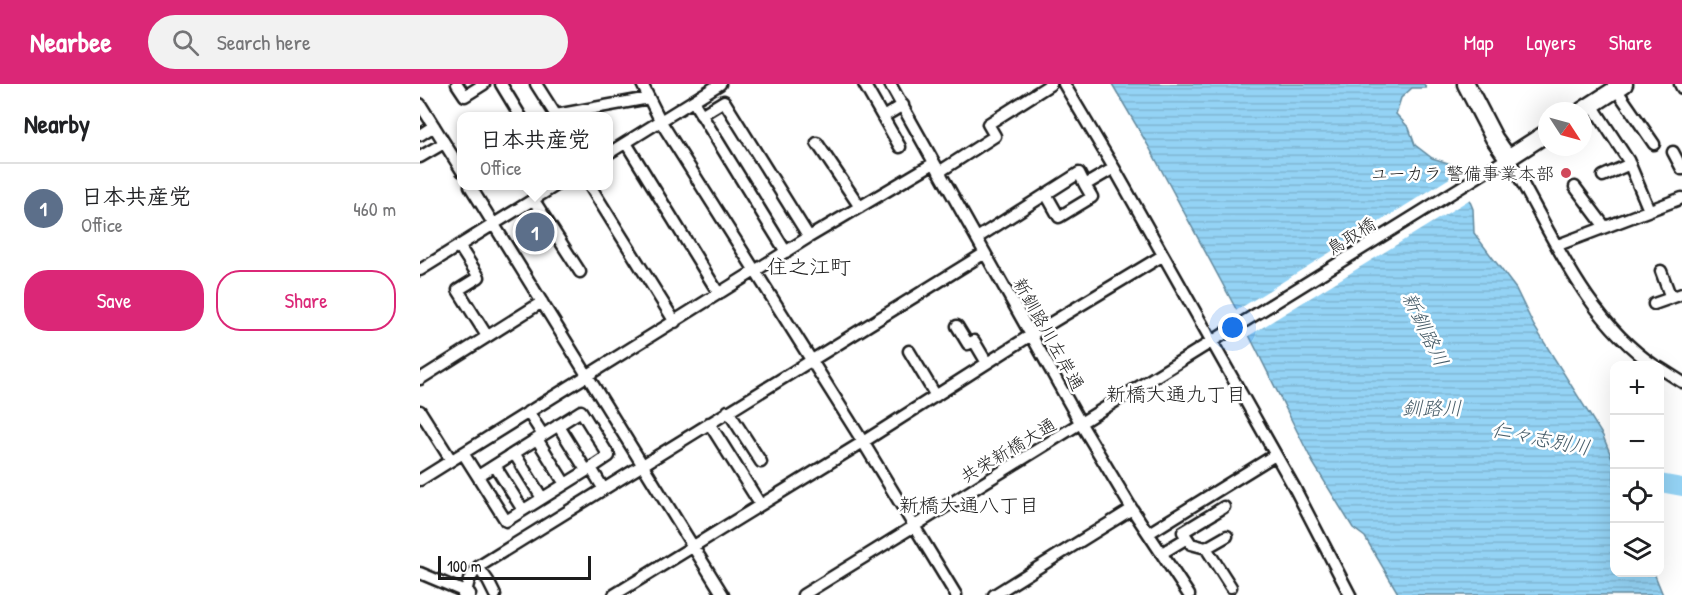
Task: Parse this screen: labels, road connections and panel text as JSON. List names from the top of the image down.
{
  "streets": {
    "street": ["鳥取橋", "新釧路川左岸通", "共栄新橋大通"]
  },
  "crossings": [
    ["鳥取橋", "共栄新橋大通"],
    ["新釧路川左岸通", "共栄新橋大通"]
  ],
  "districts": ["住之江町", "新橋大通九丁目", "新橋大通八丁目"],
  "water": ["新釧路川", "釧路川", "仁々志別川"],
  "places": ["ユーカラ 警備事業本部"],
  "scale_bar": "100 m",
  "north": "bottom right",
  "page": {
    "header": "Nearbee",
    "search": "Search here",
    "nav": ["Map", "Layers", "Share"],
    "heading": "Nearby",
    "popup": ["日本共産党", "Office"],
    "list": [
      {
        "mark": "1",
        "name": "日本共産党",
        "note": "Office",
        "value": "460 m"
      }
    ],
    "pins": "1",
    "buttons": ["Save", "Share"],
    "map_buttons": ["+", "−"],
    "scale": "100 m"
  }
}
